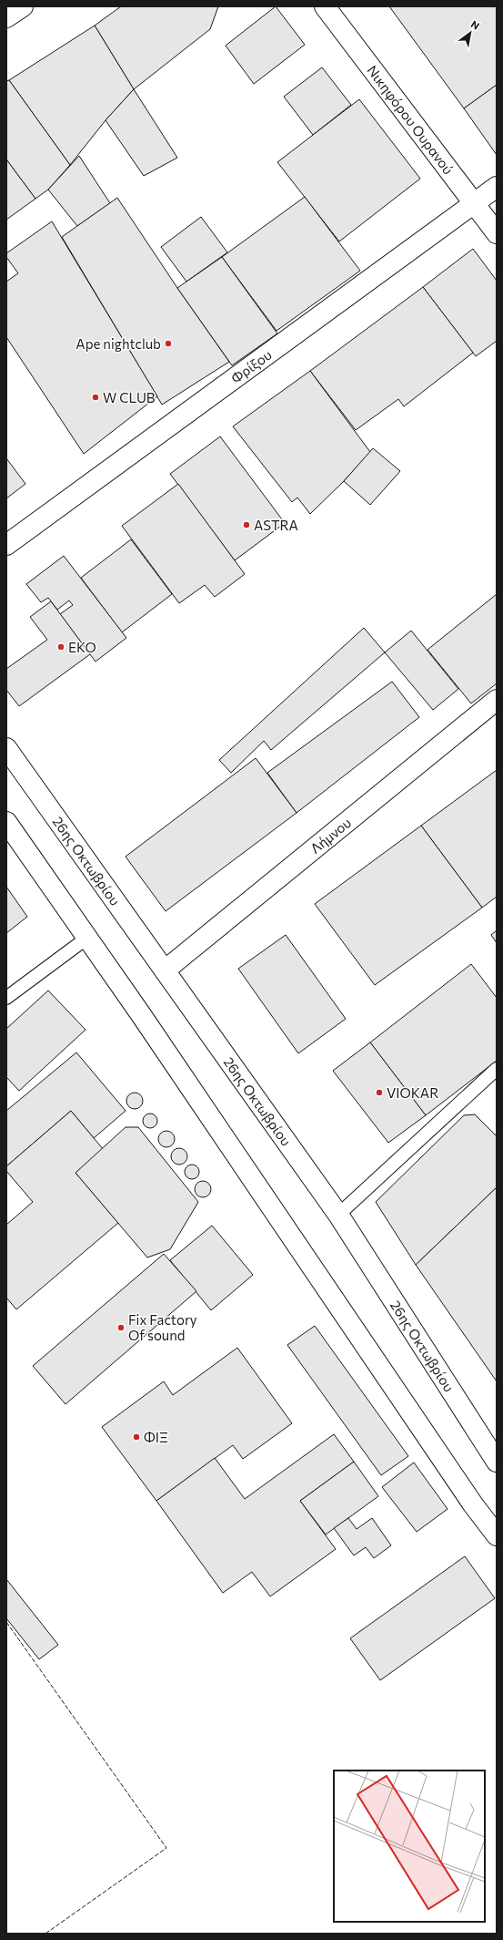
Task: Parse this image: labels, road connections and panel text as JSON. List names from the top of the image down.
{
  "streets": {
    "main road": [
      "Νικηφόρου Ουρανού",
      "Φρίξου",
      "Λήμνου",
      "26ης Οκτωβρίου"
    ]
  },
  "crossings": [
    ["Νικηφόρου Ουρανού", "Φρίξου"],
    ["Λήμνου", "26ης Οκτωβρίου"]
  ],
  "places": [
    "Ape nightclub",
    "W CLUB",
    "ASTRA",
    "EKO",
    "VIOKAR",
    "Fix Factory Of sound",
    "ΦΙΞ"
  ],
  "north": "top right"
}
